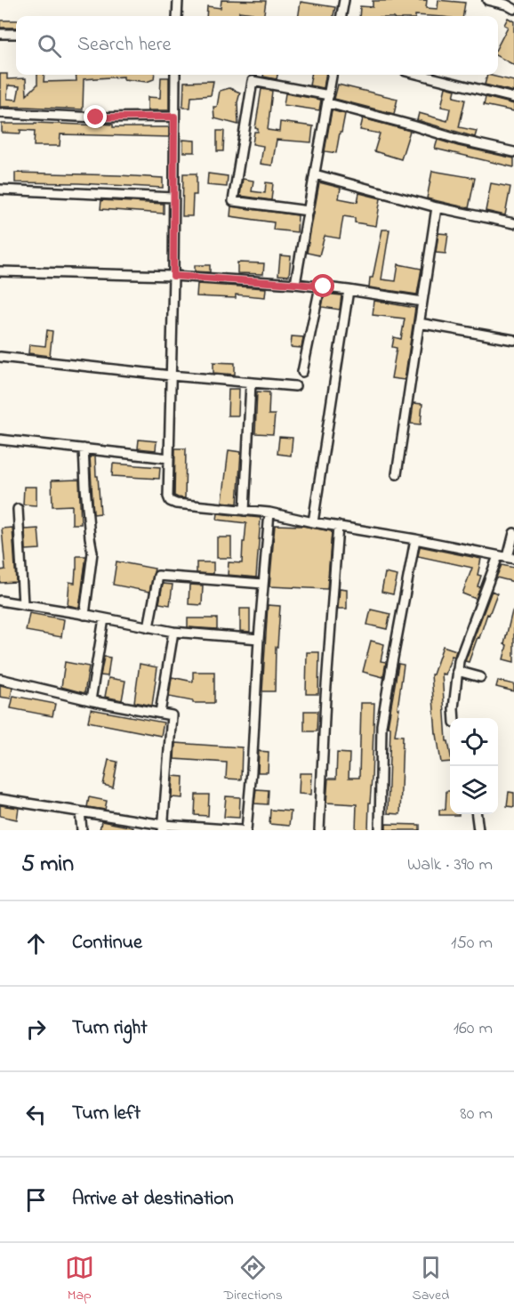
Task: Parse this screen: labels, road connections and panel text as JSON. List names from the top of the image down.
{
  "page": {
    "search": "Search here",
    "heading": ["5 min", "Walk · 390 m"],
    "list": [
      ["Continue", "150 m"],
      ["Turn right", "160 m"],
      ["Turn left", "80 m"],
      "Arrive at destination"
    ],
    "nav": ["Map", "Directions", "Saved"]
  }
}
